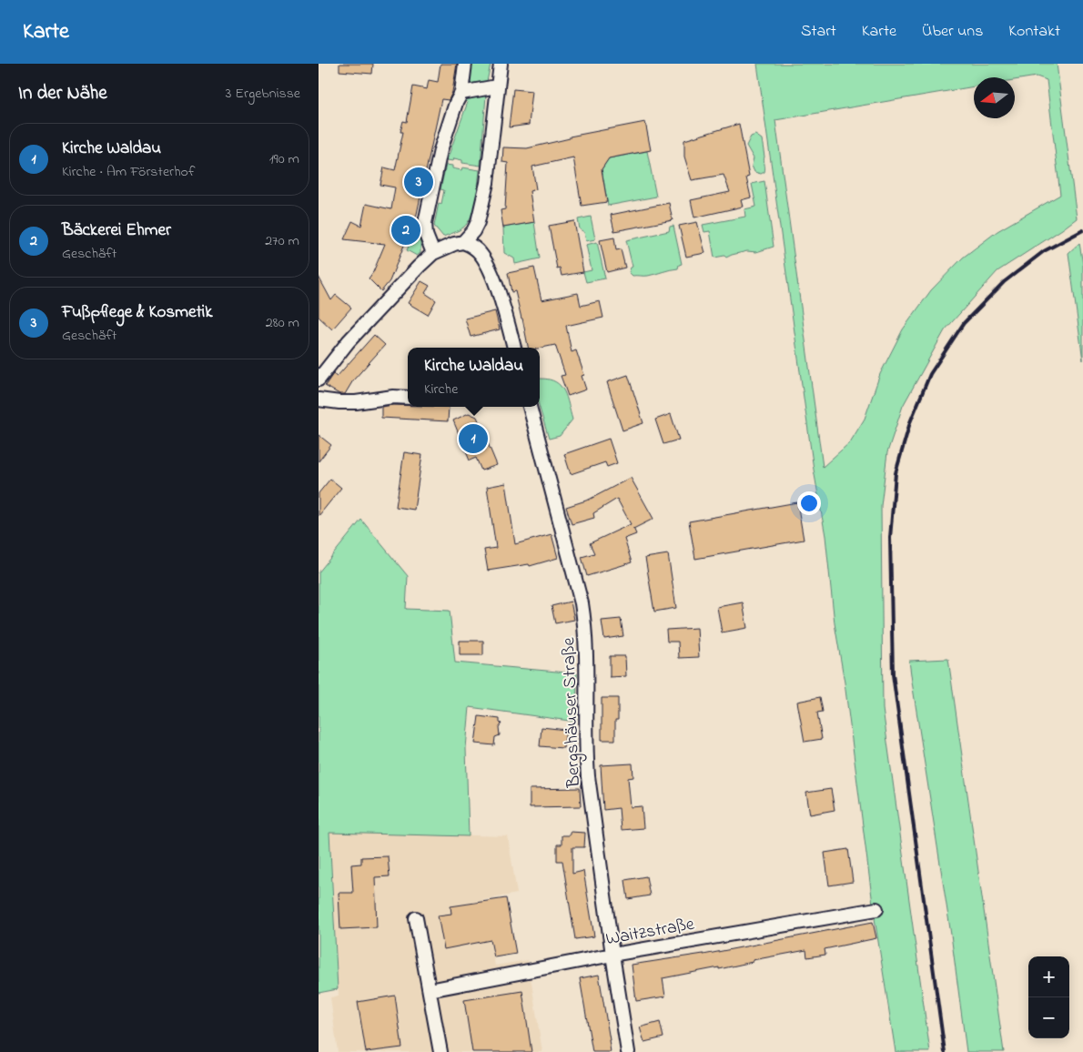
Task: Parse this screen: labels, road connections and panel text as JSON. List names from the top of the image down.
{
  "streets": {
    "street": ["Bergshäuser Straße", "Waitzstraße"]
  },
  "crossings": [
    ["Bergshäuser Straße", "Waitzstraße"]
  ],
  "north": "left",
  "page": {
    "header": "Karte",
    "nav": [
      "Start",
      "Karte",
      "Über uns",
      "Kontakt"
    ],
    "heading": ["In der Nähe", "3 Ergebnisse"],
    "list": [
      {
        "mark": "1",
        "name": "Kirche Waldau",
        "note": "Kirche · Am Försterhof",
        "value": "190 m"
      },
      {
        "mark": "2",
        "name": "Bäckerei Ehmer",
        "note": "Geschäft",
        "value": "270 m"
      },
      {
        "mark": "3",
        "name": "Fußpflege & Kosmetik",
        "note": "Geschäft",
        "value": "280 m"
      }
    ],
    "pins": ["3", "2", "1"],
    "popup": ["Kirche Waldau", "Kirche"],
    "map_buttons": ["+", "−"]
  }
}
